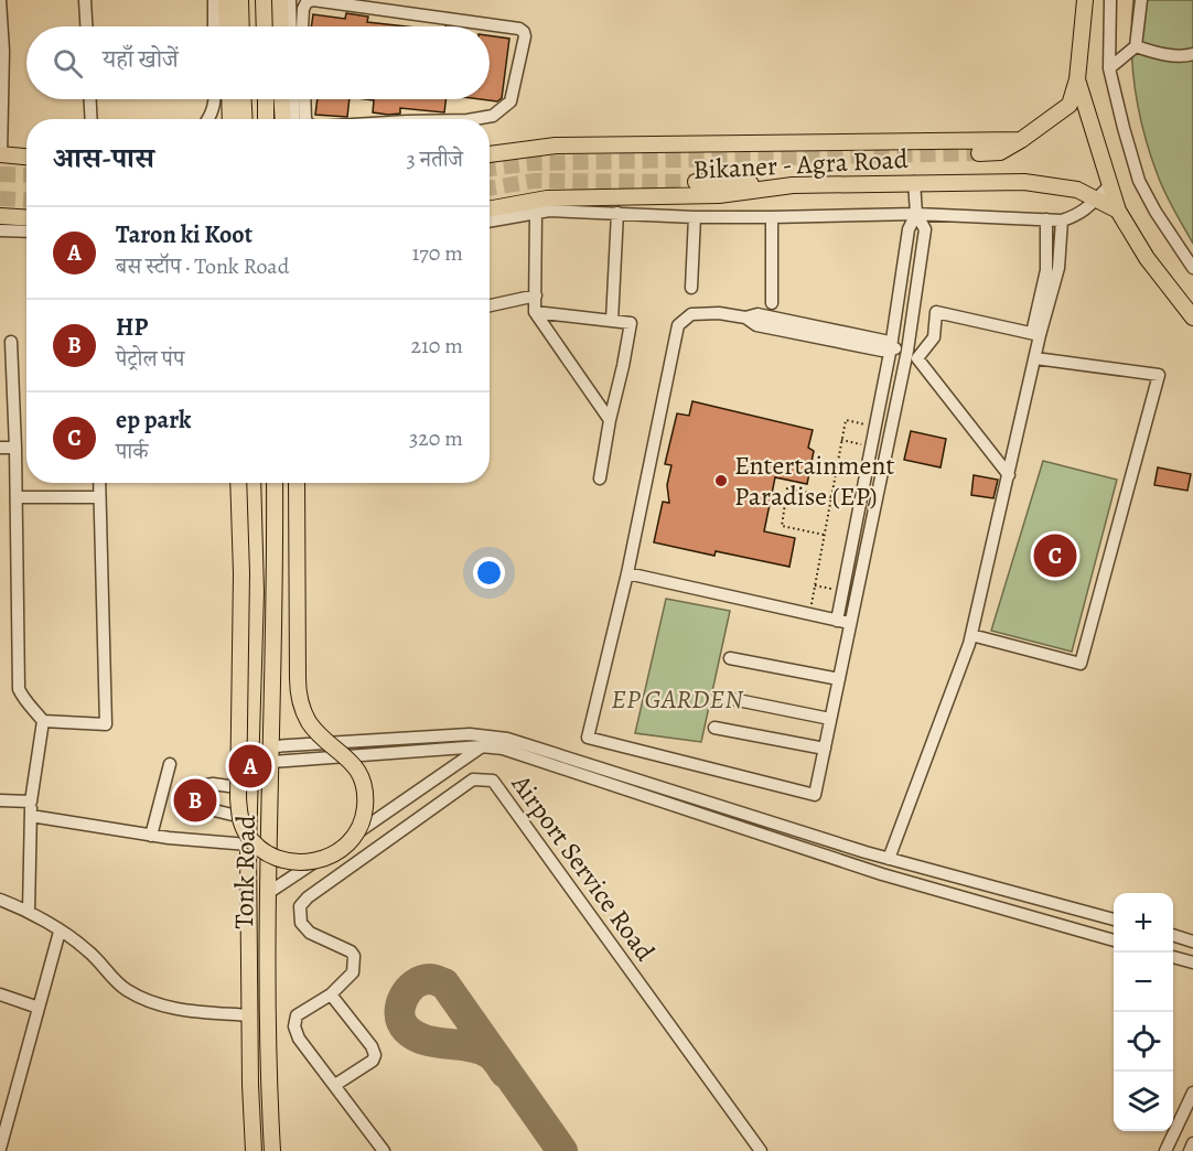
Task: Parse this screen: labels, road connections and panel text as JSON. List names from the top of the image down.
{
  "streets": {
    "main road": ["Bikaner - Agra Road", "Tonk Road"],
    "street": ["Airport Service Road"]
  },
  "parks": ["EP GARDEN"],
  "places": ["Entertainment Paradise (EP)"],
  "page": {
    "search": "यहाँ खोजें",
    "heading": ["आस-पास", "3 नतीजे"],
    "list": [
      {
        "mark": "A",
        "name": "Taron ki Koot",
        "note": "बस स्टॉप · Tonk Road",
        "value": "170 m"
      },
      {
        "mark": "B",
        "name": "HP",
        "note": "पेट्रोल पंप",
        "value": "210 m"
      },
      {
        "mark": "C",
        "name": "ep park",
        "note": "पार्क",
        "value": "320 m"
      }
    ],
    "pins": ["C", "A", "B"],
    "map_buttons": ["+", "−"]
  }
}
